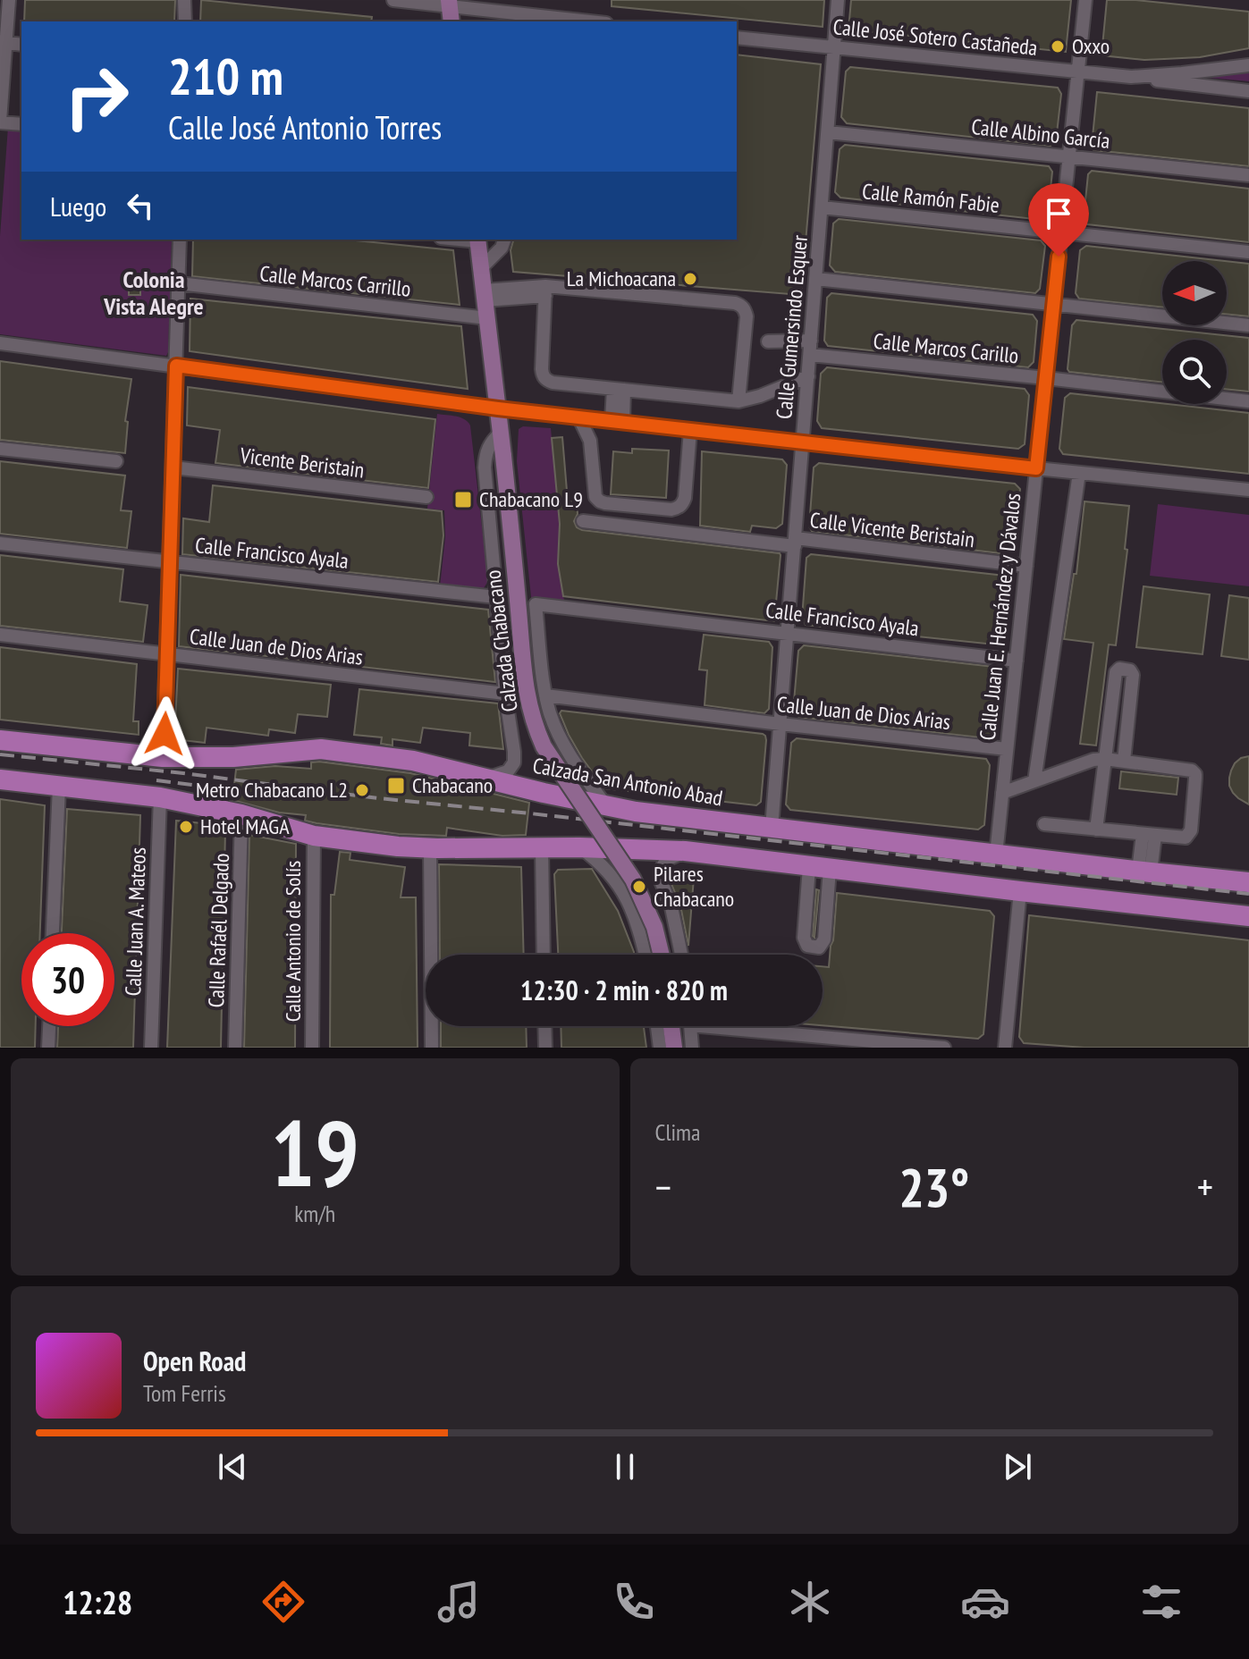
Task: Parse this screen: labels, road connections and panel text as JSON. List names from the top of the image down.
{
  "streets": {
    "highway": ["Calzada San Antonio Abad"],
    "main road": ["Calzada Chabacano"],
    "street": [
      "Calle José Sotero Castañeda",
      "Calle Albino García",
      "Calle Ramón Fabie",
      "Calle Marcos Carrillo",
      "Calle Gumersindo Esquer",
      "Calle Marcos Carillo",
      "Vicente Beristain",
      "Calle Vicente Beristain",
      "Calle Francisco Ayala",
      "Calle Juan E. Hernández y Dávalos",
      "Calle Juan de Dios Arias",
      "Calle Juan A. Mateos",
      "Calle Rafaél Delgado",
      "Calle Antonio de Solís"
    ]
  },
  "crossings": [
    ["Calle José Sotero Castañeda", "Calle Gumersindo Esquer"],
    ["Calle José Sotero Castañeda", "Calle Juan E. Hernández y Dávalos"],
    ["Calle Albino García", "Calle Gumersindo Esquer"],
    ["Calle Albino García", "Calle Juan E. Hernández y Dávalos"],
    ["Calle Ramón Fabie", "Calle Gumersindo Esquer"],
    ["Calle Ramón Fabie", "Calle Juan E. Hernández y Dávalos"],
    ["Calle Marcos Carrillo", "Calzada Chabacano"],
    ["Calle Gumersindo Esquer", "Calle Marcos Carillo"],
    ["Calle Gumersindo Esquer", "Calle Vicente Beristain"],
    ["Calle Gumersindo Esquer", "Calle Francisco Ayala"],
    ["Calle Gumersindo Esquer", "Calle Juan de Dios Arias"],
    ["Calle Gumersindo Esquer", "Calzada San Antonio Abad"],
    ["Calle Marcos Carillo", "Calle Juan E. Hernández y Dávalos"],
    ["Calle Vicente Beristain", "Calle Juan E. Hernández y Dávalos"],
    ["Calle Francisco Ayala", "Calle Juan E. Hernández y Dávalos"],
    ["Calle Francisco Ayala", "Calzada Chabacano"],
    ["Calle Juan E. Hernández y Dávalos", "Calle Juan de Dios Arias"],
    ["Calle Juan E. Hernández y Dávalos", "Calzada San Antonio Abad"],
    ["Calzada Chabacano", "Calle Juan de Dios Arias"],
    ["Calzada Chabacano", "Calzada San Antonio Abad"]
  ],
  "districts": ["Colonia Vista Alegre"],
  "places": {
    "other": [
      "Oxxo",
      "La Michoacana",
      "Metro Chabacano L2",
      "Hotel MAGA",
      "Pilares Chabacano"
    ],
    "transit": ["Chabacano L9", "Chabacano"]
  },
  "north": "left",
  "page": {
    "turn": ["210 m", "Calle José Antonio Torres"],
    "then": "Luego",
    "limit": "30",
    "trip": "12:30 · 2 min · 820 m",
    "tile": [
      ["19", "km/h"],
      "Clima"
    ],
    "heat": ["−", "23°", "+"],
    "song": ["Open Road", "Tom Ferris"],
    "tabs": "12:28"
  }
}
